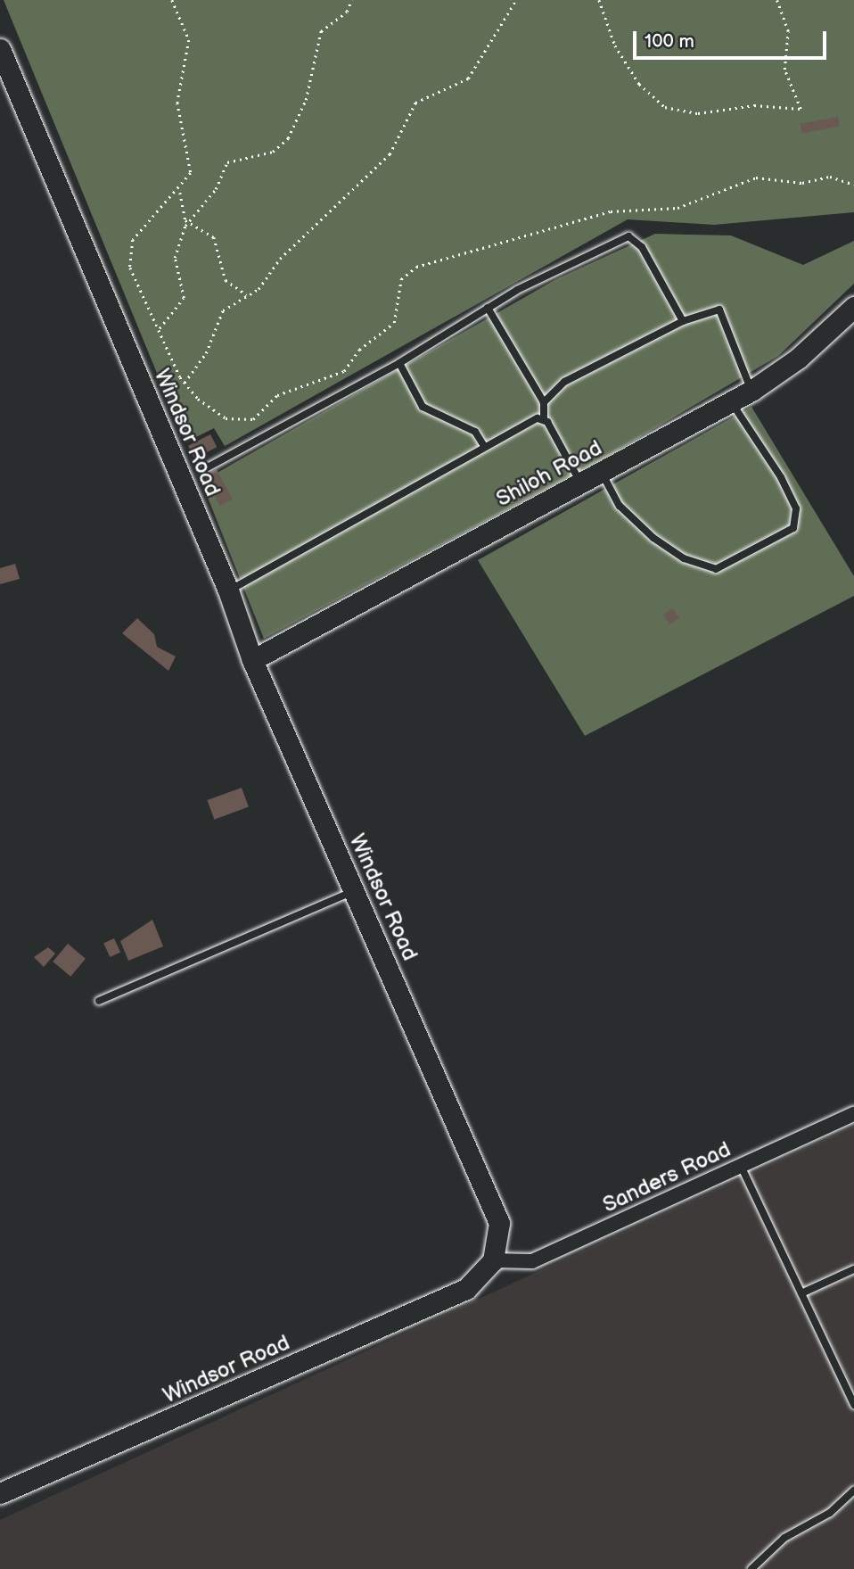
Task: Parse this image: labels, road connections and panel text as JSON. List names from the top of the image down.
{
  "streets": {
    "main road": ["Windsor Road", "Shiloh Road"],
    "street": ["Sanders Road"]
  },
  "crossings": [
    ["Windsor Road", "Shiloh Road"],
    ["Windsor Road", "Sanders Road"]
  ],
  "scale_bar": "100 m"
}
